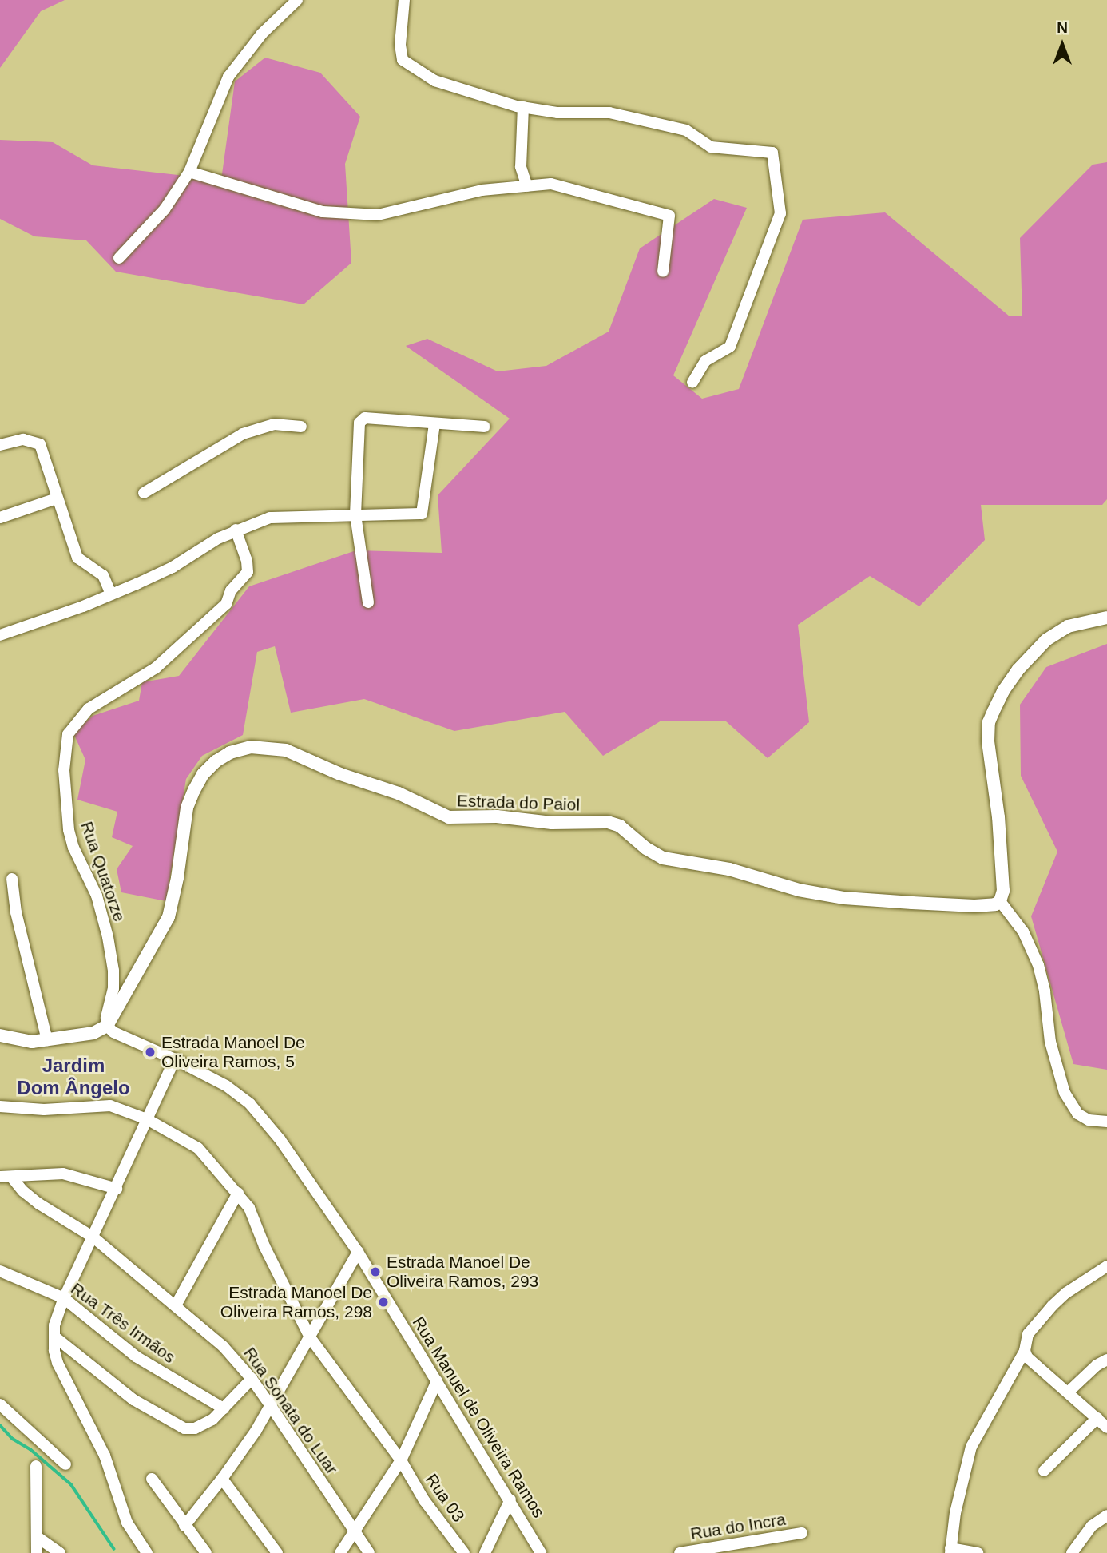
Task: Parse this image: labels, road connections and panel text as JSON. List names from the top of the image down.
{
  "streets": {
    "street": [
      "Estrada do Paiol",
      "Rua Quatorze",
      "Rua Três Irmãos",
      "Rua Sonata do Luar",
      "Rua Manuel de Oliveira Ramos",
      "Rua 03",
      "Rua do Incra"
    ]
  },
  "crossings": [
    ["Estrada do Paiol", "Rua Quatorze"],
    ["Estrada do Paiol", "Rua Manuel de Oliveira Ramos"],
    ["Rua Quatorze", "Rua Manuel de Oliveira Ramos"]
  ],
  "districts": ["Jardim Dom Ângelo"],
  "places": ["Estrada Manoel De Oliveira Ramos, 5", "Estrada Manoel De Oliveira Ramos, 293", "Estrada Manoel De Oliveira Ramos, 298"],
  "north": "top"
}
